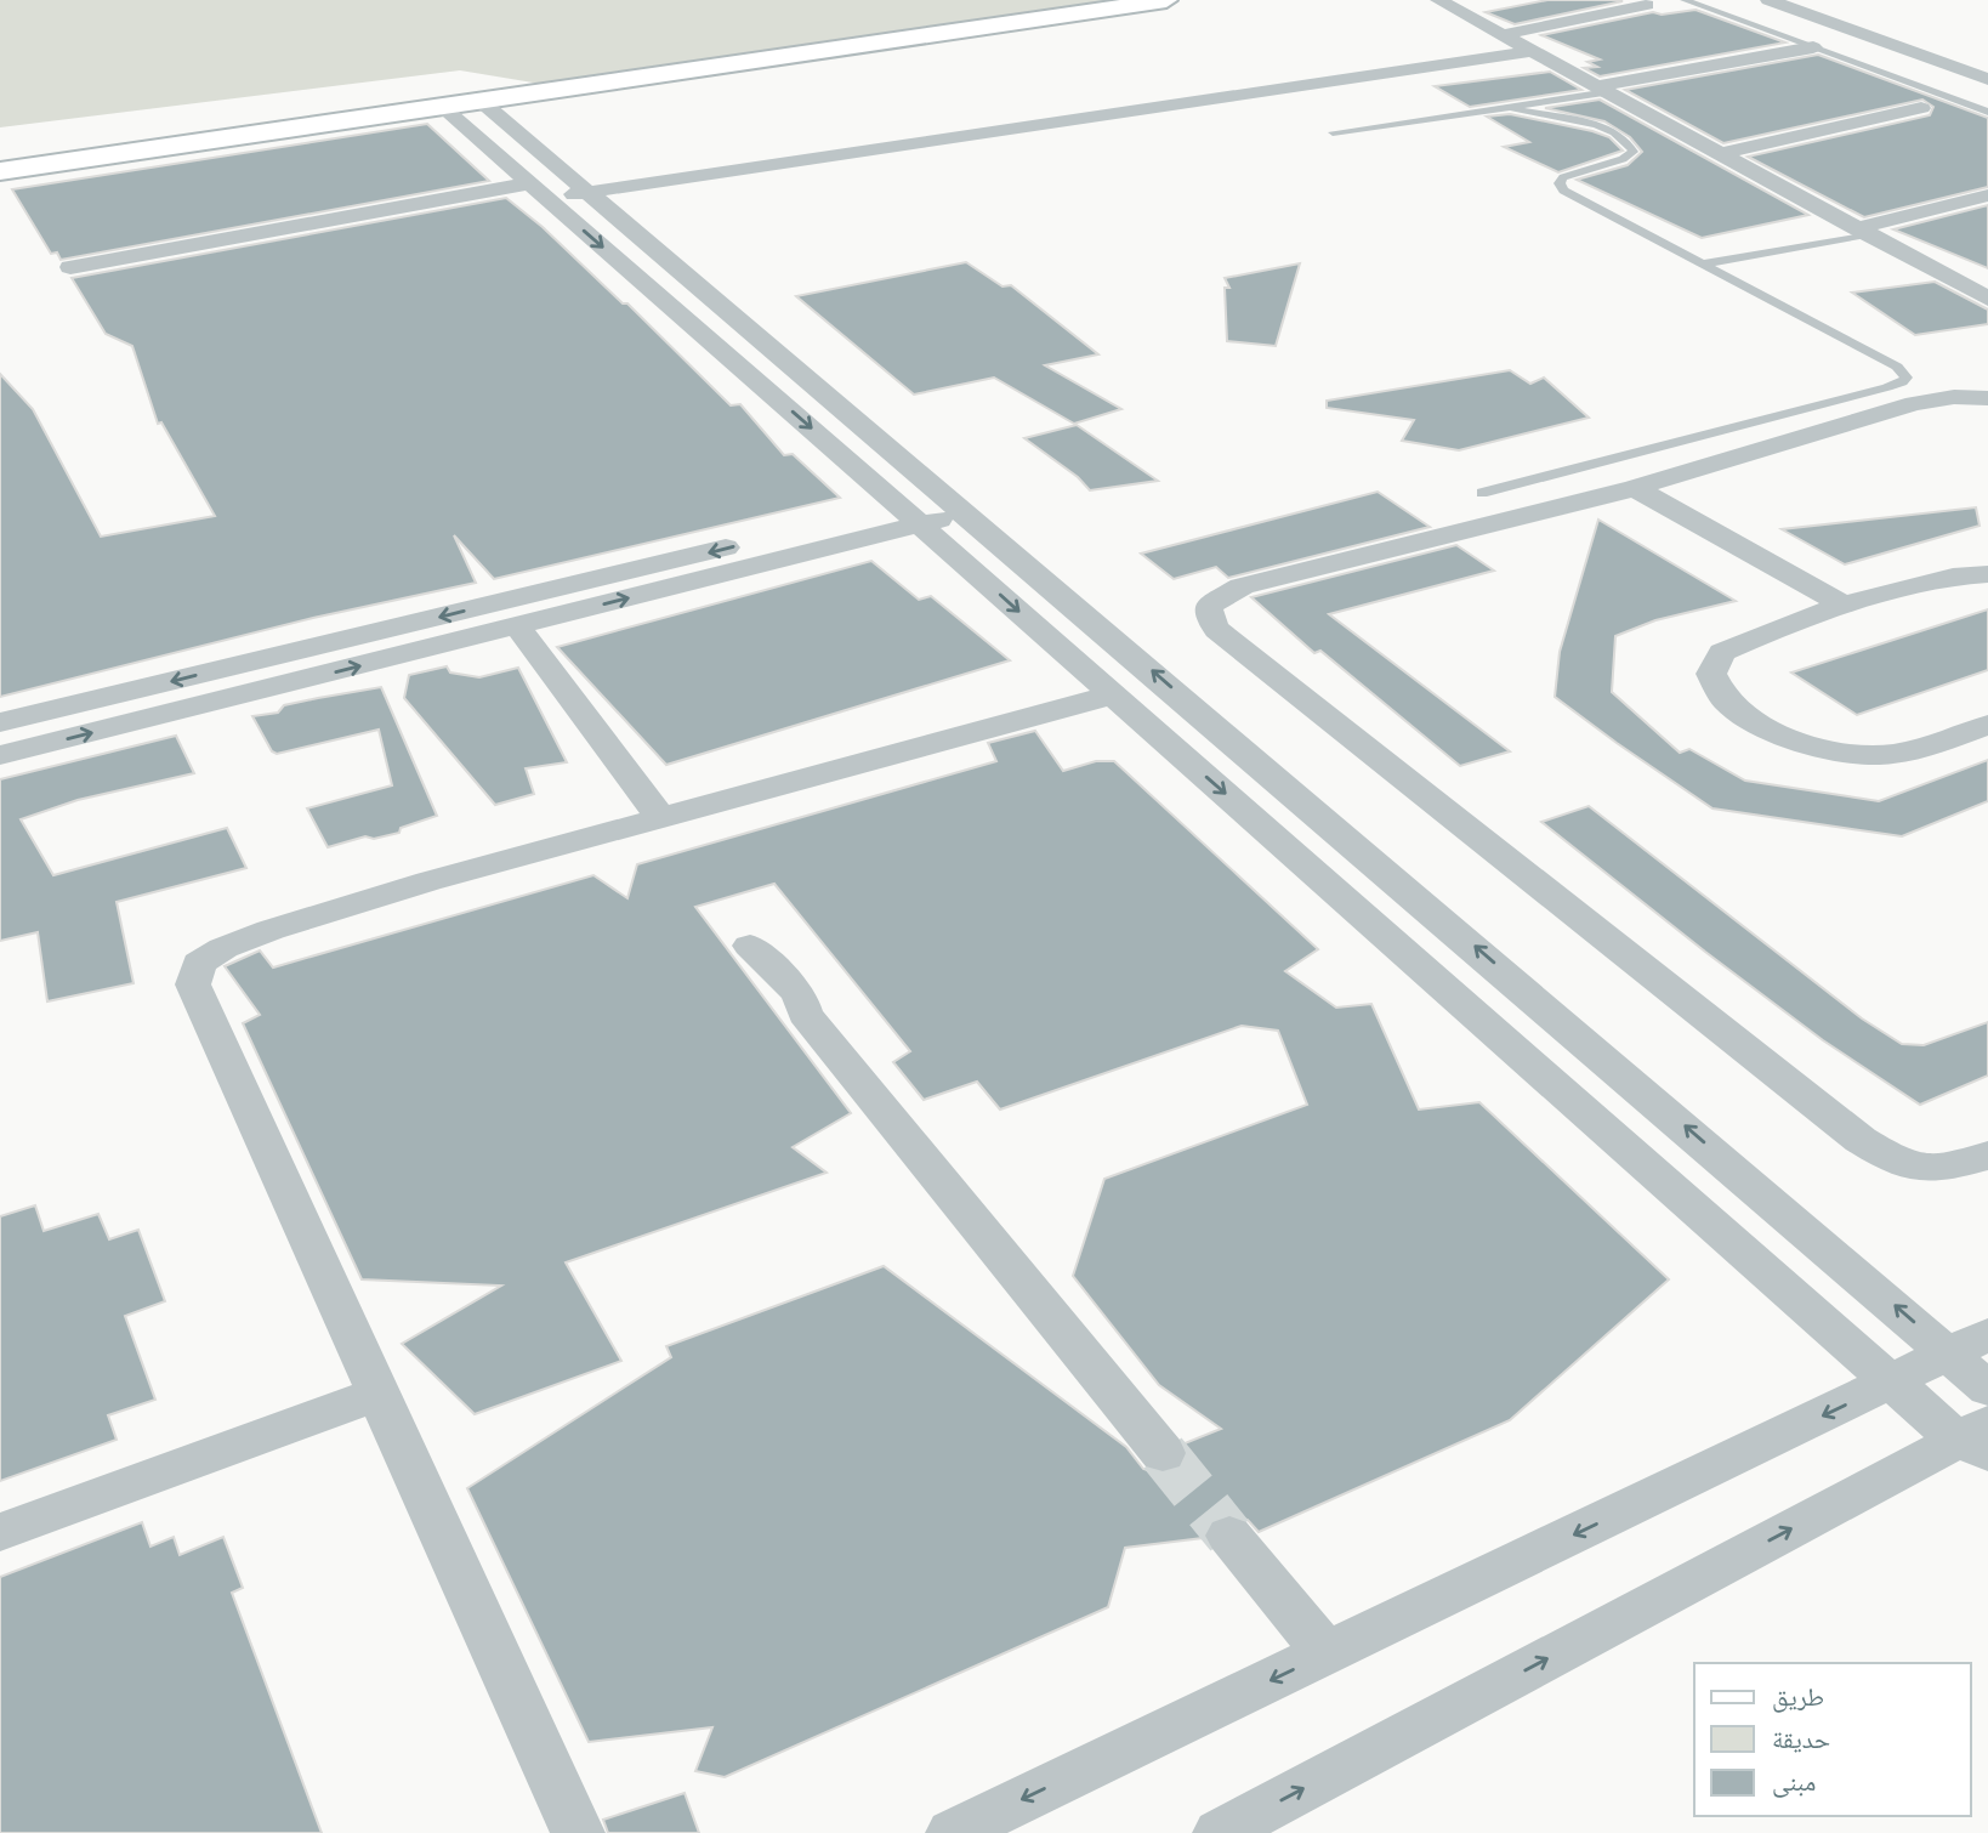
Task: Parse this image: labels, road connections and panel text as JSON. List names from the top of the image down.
{
  "legend": ["طريق", "حديقة", "مبنى"]
}
